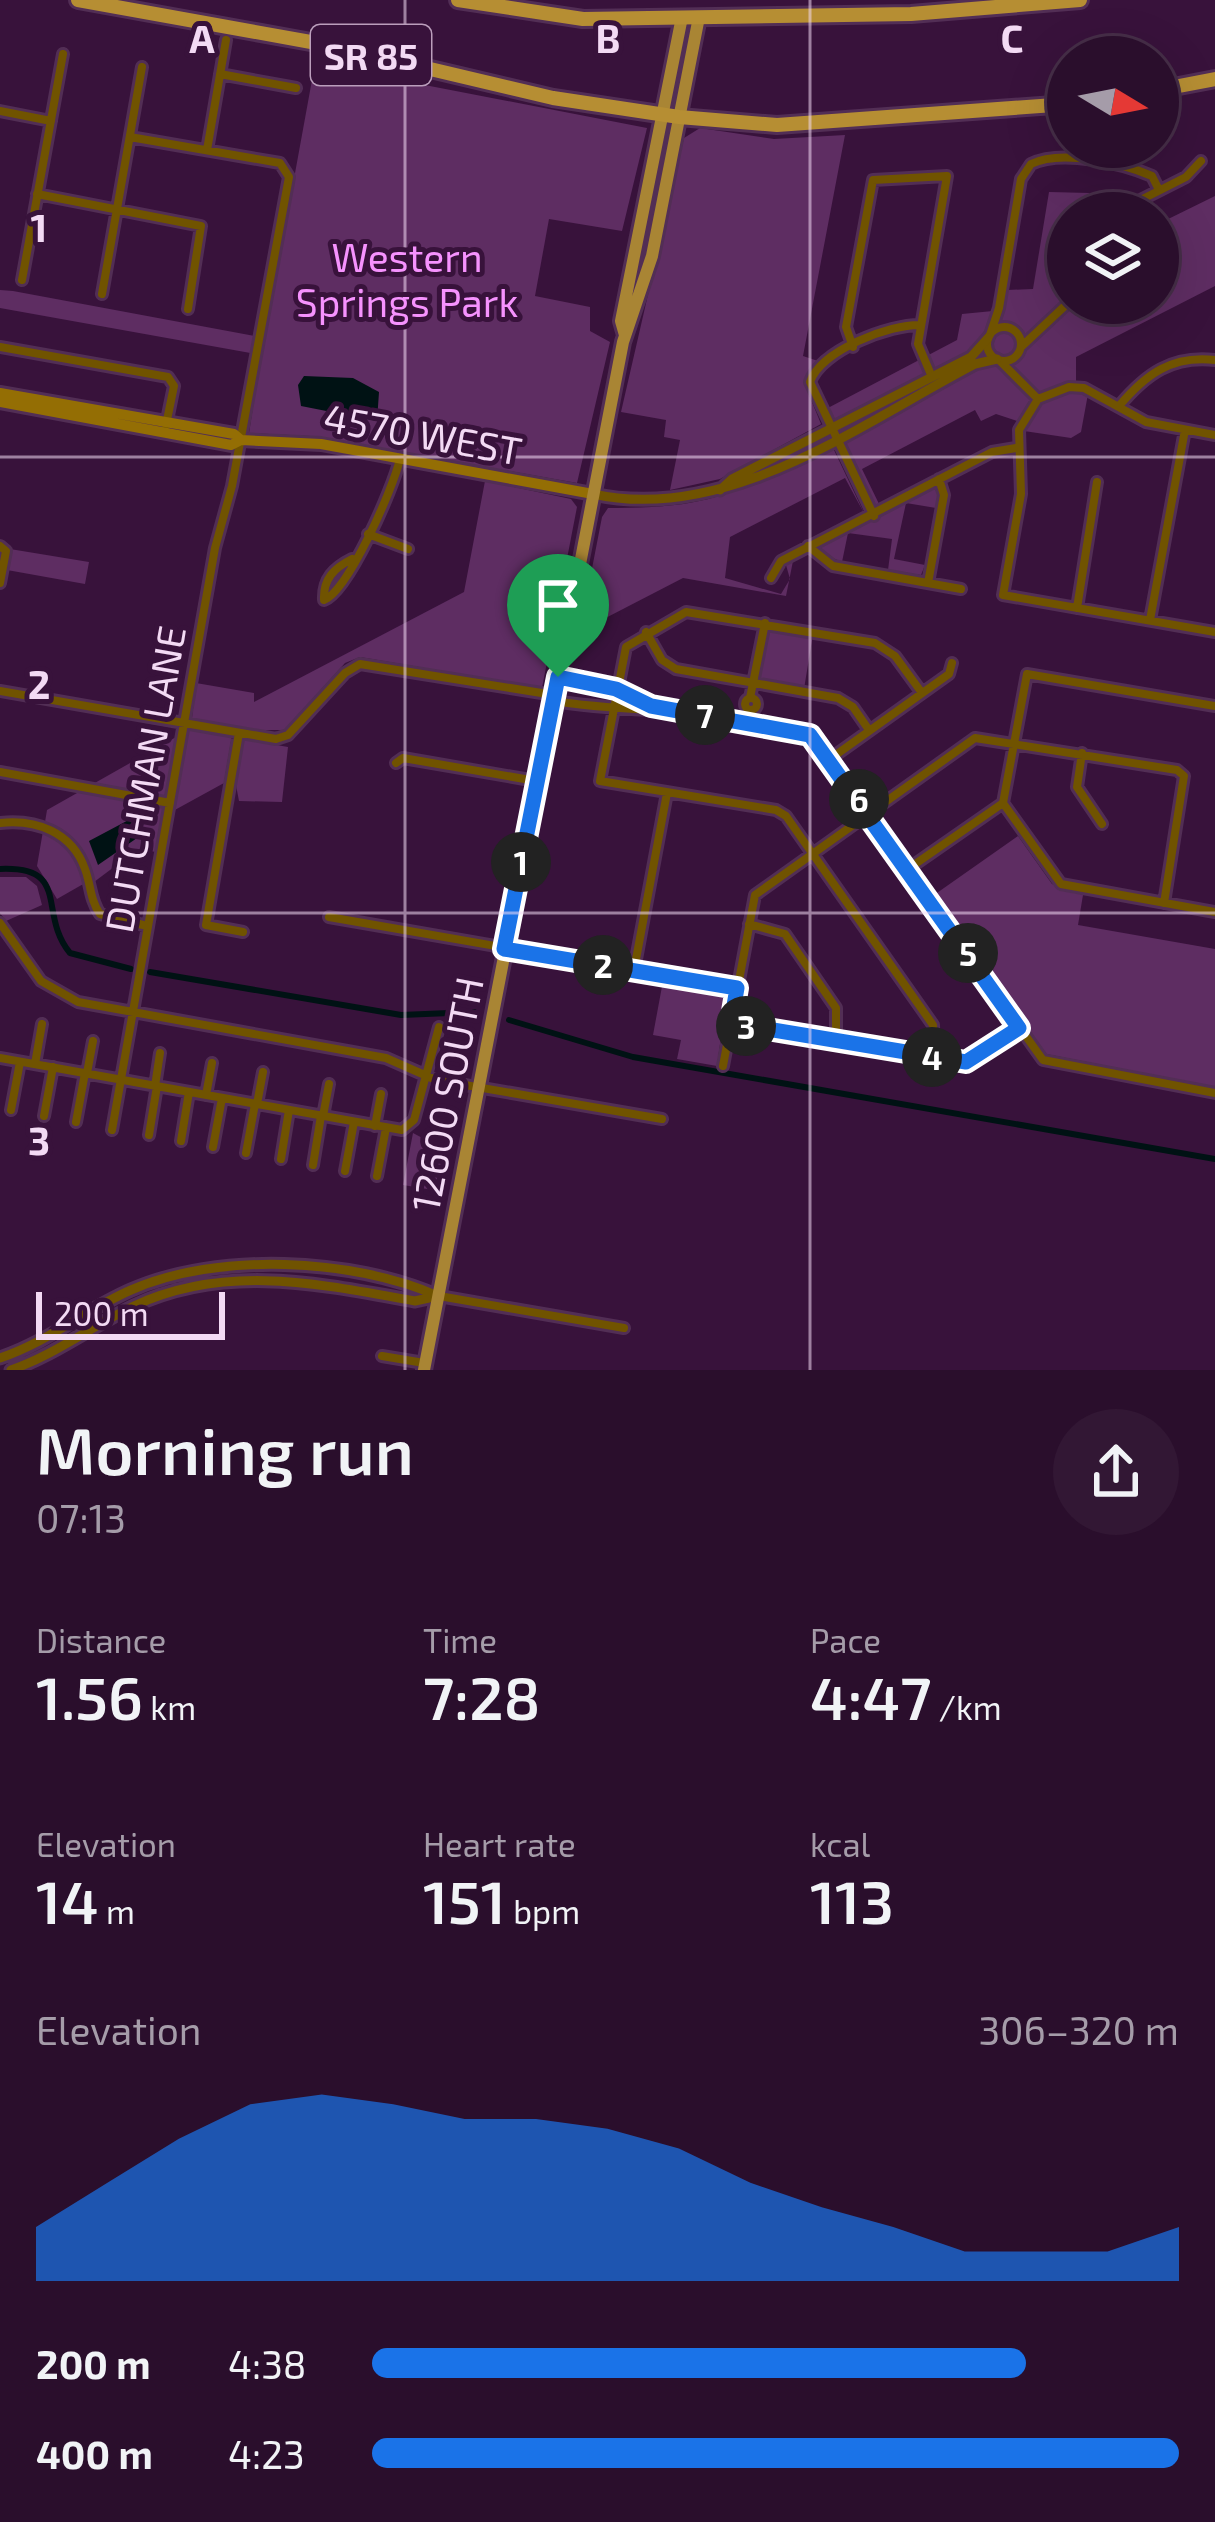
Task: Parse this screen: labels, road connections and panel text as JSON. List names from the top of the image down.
{
  "streets": {
    "highway": ["SR 85"],
    "main road": ["4570 WEST", "12600 SOUTH"],
    "street": ["DUTCHMAN LANE"]
  },
  "crossings": [
    ["SR 85", "12600 SOUTH"],
    ["4570 WEST", "DUTCHMAN LANE"],
    ["4570 WEST", "12600 SOUTH"]
  ],
  "parks": ["Western Springs Park"],
  "scale_bar": "200 m",
  "north": "right",
  "page": {
    "pins": [
      "7",
      "6",
      "1",
      "5",
      "2",
      "3",
      "4"
    ],
    "scale": "200 m",
    "heading": ["Morning run", "07:13"],
    "stats": [
      ["Distance", "1.56 km"],
      ["Time", "7:28"],
      ["Pace", "4:47 /km"],
      ["Elevation", "14 m"],
      ["Heart rate", "151 bpm"],
      ["kcal", "113"]
    ],
    "chart": ["Elevation", "306–320 m"],
    "list": [
      {
        "name": "200 m",
        "note": "4:38"
      },
      {
        "name": "400 m",
        "note": "4:23"
      }
    ]
  },
  "grid": {
    "columns": ["A", "B", "C"],
    "rows": ["1", "2", "3"]
  }
}
